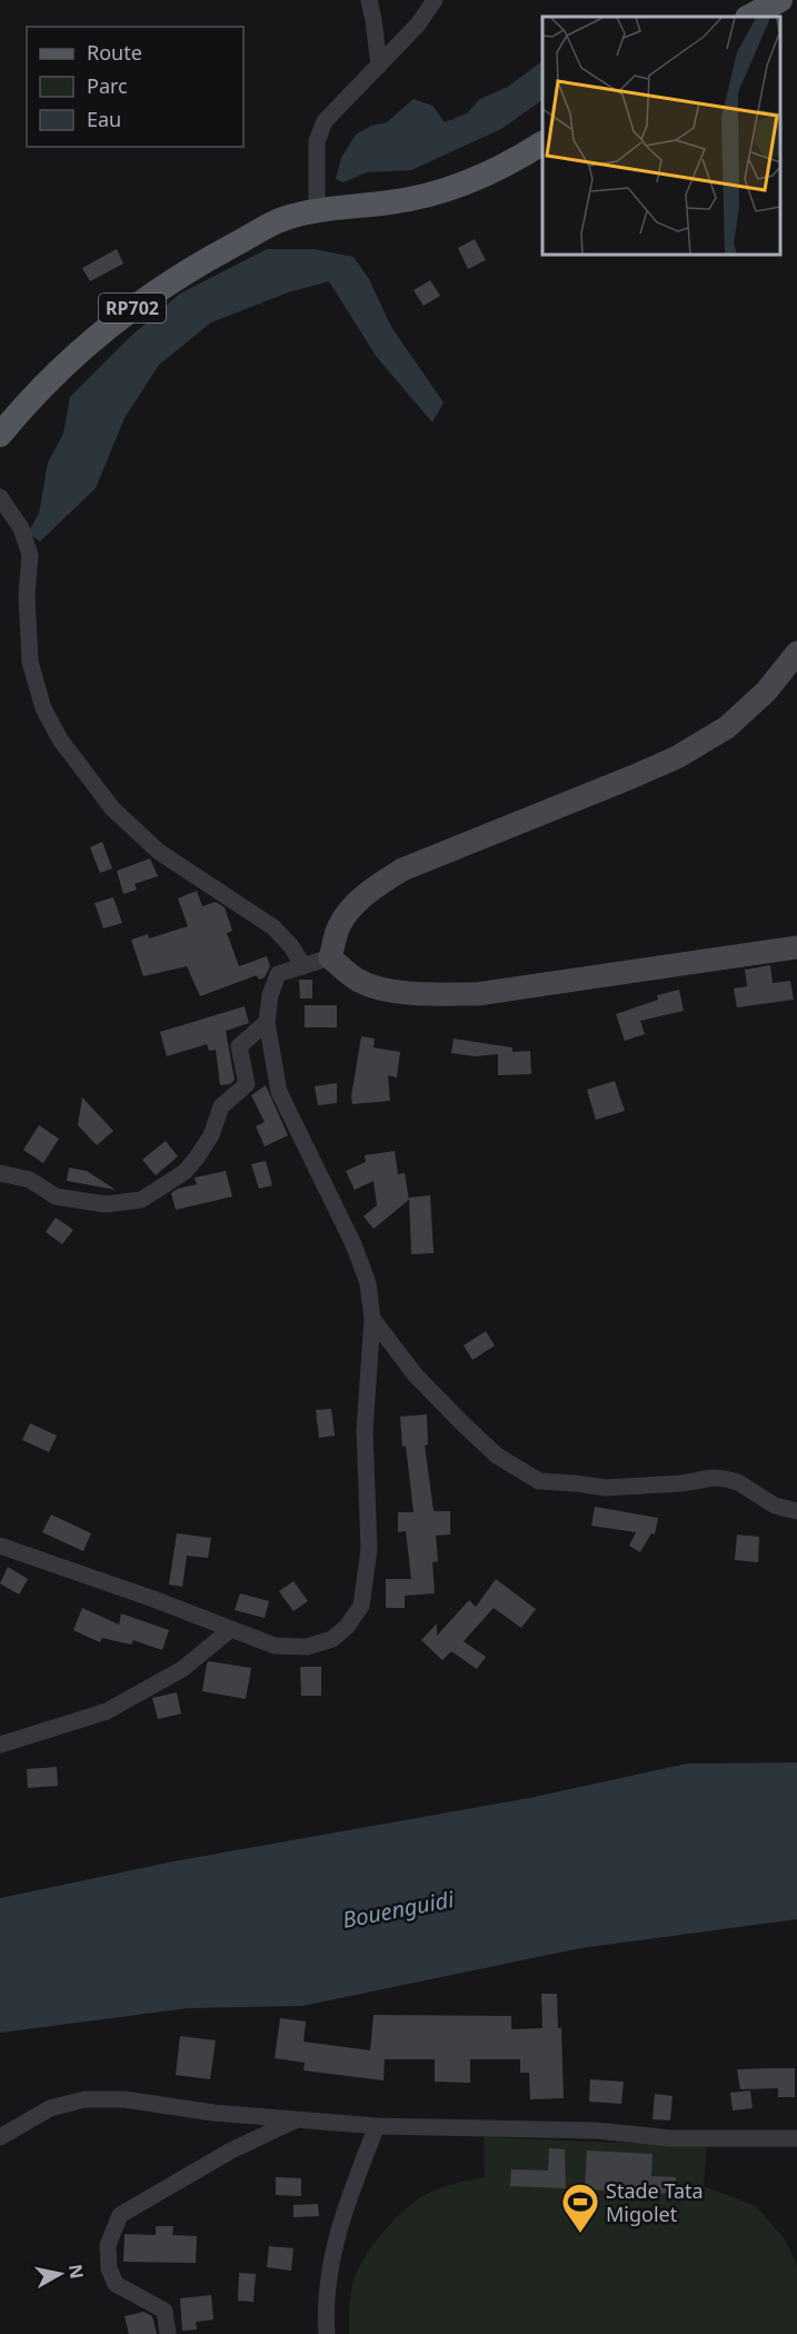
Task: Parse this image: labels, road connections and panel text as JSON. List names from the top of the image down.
{
  "streets": {
    "main road": ["RP702"]
  },
  "water": ["Bouenguidi"],
  "places": {
    "sports": ["Stade Tata Migolet"]
  },
  "legend": ["Route", "Parc", "Eau"],
  "north": "right"
}
